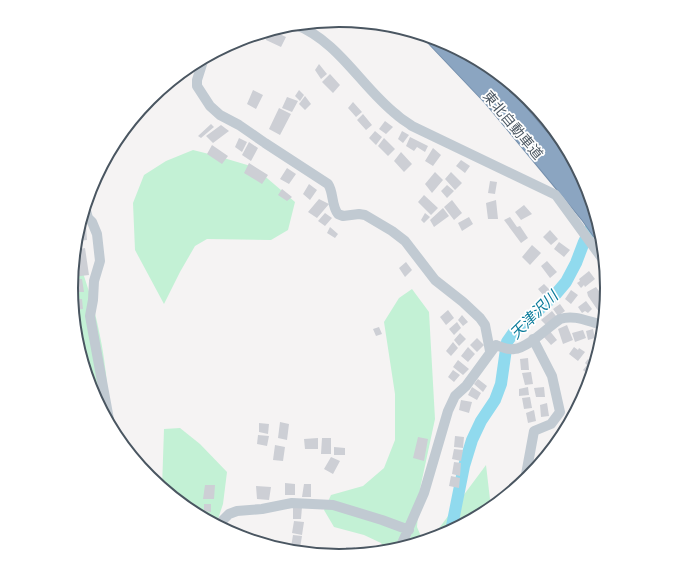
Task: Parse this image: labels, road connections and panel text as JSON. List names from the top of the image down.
{
  "streets": {
    "highway": ["東北自動車道"]
  },
  "water": ["天津沢川"]
}
